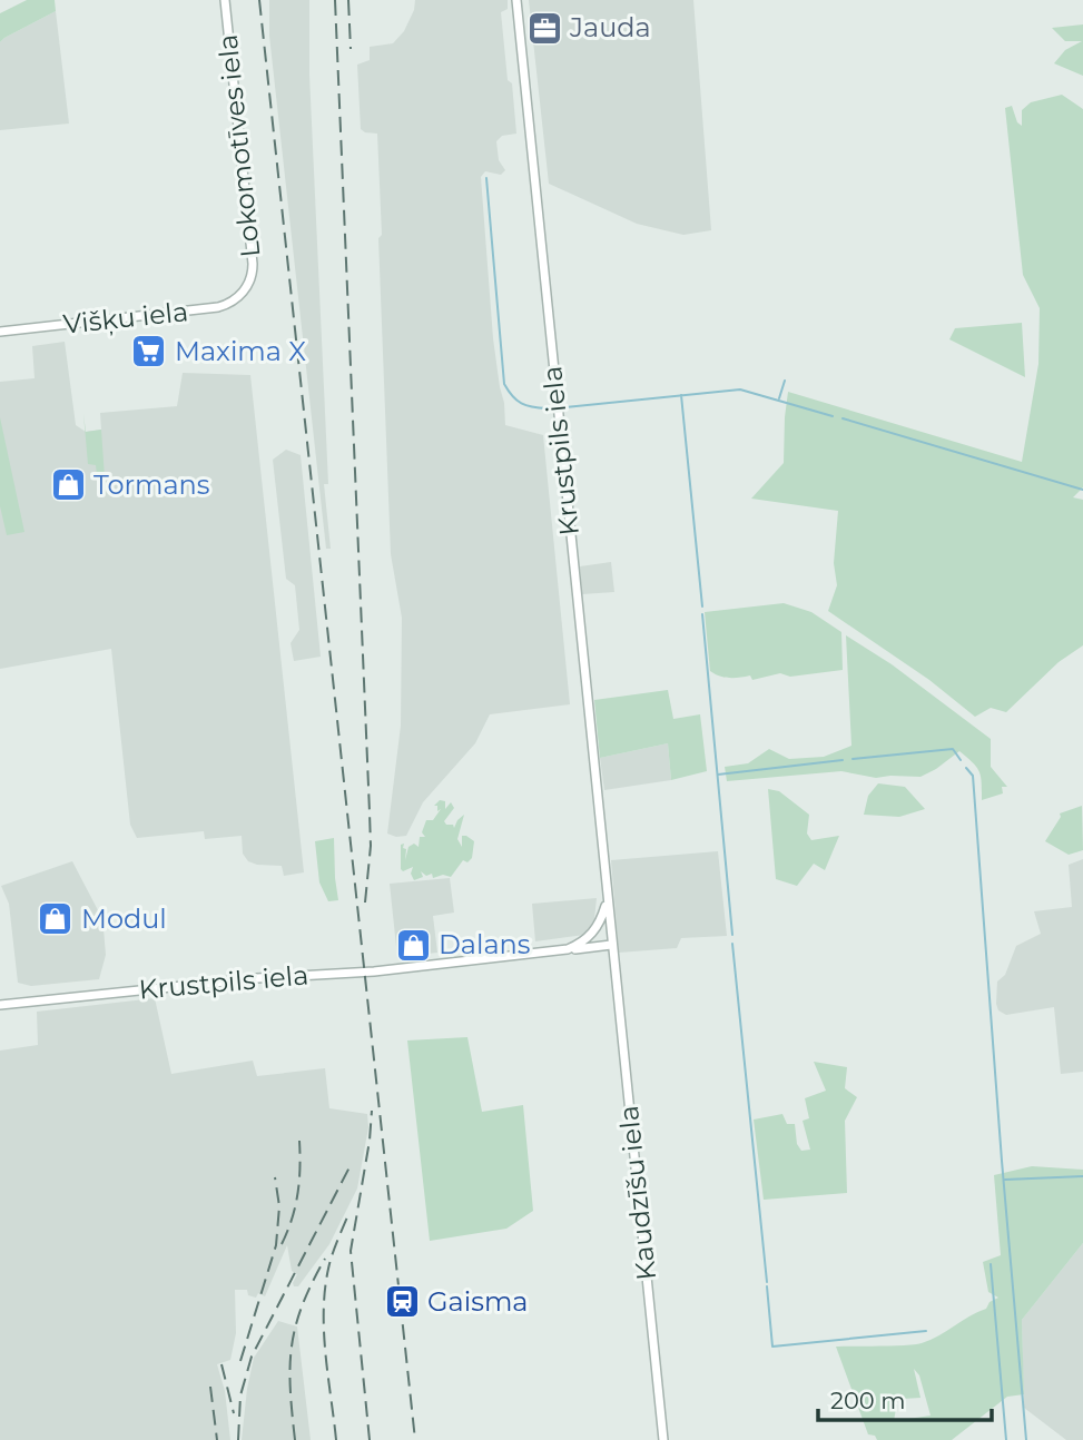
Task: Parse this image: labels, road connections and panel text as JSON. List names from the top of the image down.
{
  "streets": {
    "street": [
      "Lokomotīves iela",
      "Višķu iela",
      "Krustpils iela",
      "Kaudzīšu iela"
    ]
  },
  "crossings": [
    ["Lokomotīves iela", "Višķu iela"],
    ["Krustpils iela", "Kaudzīšu iela"]
  ],
  "places": {
    "office": ["Jauda"],
    "supermarket": ["Maxima X"],
    "shop": ["Tormans", "Modul", "Dalans"],
    "station": ["Gaisma"]
  },
  "scale_bar": "200 m"
}
